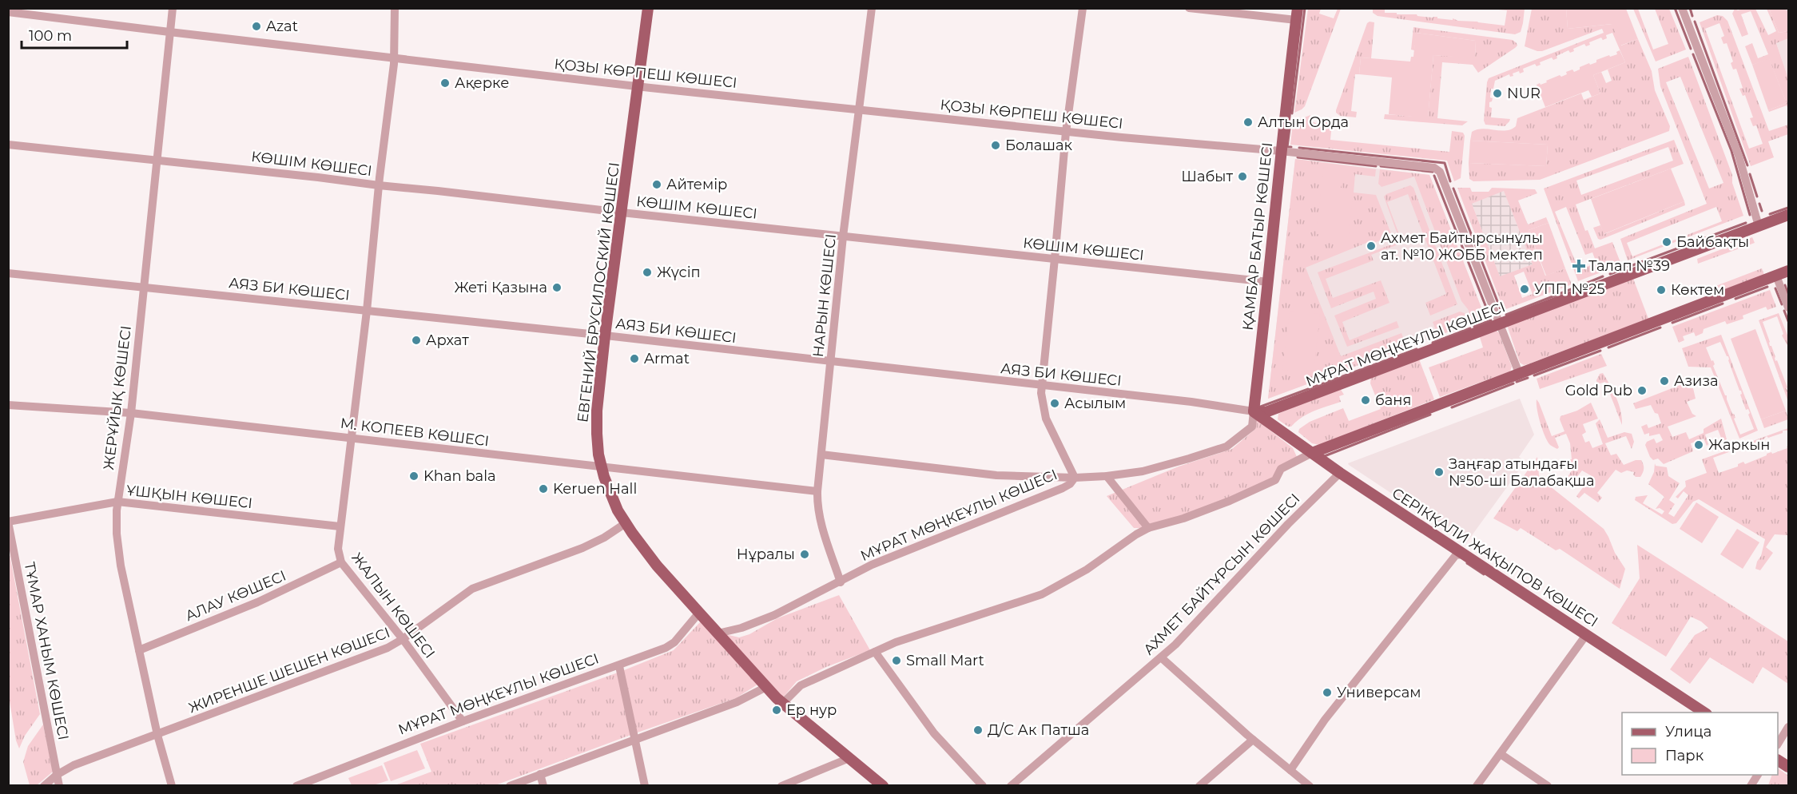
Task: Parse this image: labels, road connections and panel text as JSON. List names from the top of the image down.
{
  "streets": {
    "main road": [
      "ҚАМБАР БАТЫР КӨШЕСІ",
      "ЕВГЕНИЙ БРУСИЛОСКИЙ КӨШЕСІ",
      "МҰРАТ МӨҢКЕҰЛЫ КӨШЕСІ",
      "СЕРІКҚАЛИ ЖАҚЫПОВ КӨШЕСІ"
    ],
    "street": [
      "ҚОЗЫ КӨРПЕШ КӨШЕСІ",
      "КӨШІМ КӨШЕСІ",
      "АЯЗ БИ КӨШЕСІ",
      "НАРЫН КӨШЕСІ",
      "ЖЕРҰЙЫҚ КӨШЕСІ",
      "М. КОПЕЕВ КӨШЕСІ",
      "ҰШҚЫН КӨШЕСІ",
      "АХМЕТ БАЙТҰРСЫН КӨШЕСІ",
      "АЛАУ КӨШЕСІ",
      "ЖАЛЫН КӨШЕСІ",
      "ТҰМАР ХАНЫМ КӨШЕСІ",
      "ЖИРЕНШЕ ШЕШЕН КӨШЕСІ"
    ]
  },
  "crossings": [
    ["ҚОЗЫ КӨРПЕШ КӨШЕСІ", "ҚАМБАР БАТЫР КӨШЕСІ"],
    ["ҚОЗЫ КӨРПЕШ КӨШЕСІ", "ЕВГЕНИЙ БРУСИЛОСКИЙ КӨШЕСІ"],
    ["ҚОЗЫ КӨРПЕШ КӨШЕСІ", "НАРЫН КӨШЕСІ"],
    ["ҚОЗЫ КӨРПЕШ КӨШЕСІ", "МҰРАТ МӨҢКЕҰЛЫ КӨШЕСІ"],
    ["ҚОЗЫ КӨРПЕШ КӨШЕСІ", "ЖЕРҰЙЫҚ КӨШЕСІ"],
    ["ҚОЗЫ КӨРПЕШ КӨШЕСІ", "ЖАЛЫН КӨШЕСІ"],
    ["КӨШІМ КӨШЕСІ", "ҚАМБАР БАТЫР КӨШЕСІ"],
    ["КӨШІМ КӨШЕСІ", "ЕВГЕНИЙ БРУСИЛОСКИЙ КӨШЕСІ"],
    ["КӨШІМ КӨШЕСІ", "НАРЫН КӨШЕСІ"],
    ["КӨШІМ КӨШЕСІ", "ЖЕРҰЙЫҚ КӨШЕСІ"],
    ["КӨШІМ КӨШЕСІ", "ЖАЛЫН КӨШЕСІ"],
    ["ҚАМБАР БАТЫР КӨШЕСІ", "АЯЗ БИ КӨШЕСІ"],
    ["ҚАМБАР БАТЫР КӨШЕСІ", "МҰРАТ МӨҢКЕҰЛЫ КӨШЕСІ"],
    ["ҚАМБАР БАТЫР КӨШЕСІ", "СЕРІКҚАЛИ ЖАҚЫПОВ КӨШЕСІ"],
    ["АЯЗ БИ КӨШЕСІ", "ЕВГЕНИЙ БРУСИЛОСКИЙ КӨШЕСІ"],
    ["АЯЗ БИ КӨШЕСІ", "НАРЫН КӨШЕСІ"],
    ["АЯЗ БИ КӨШЕСІ", "МҰРАТ МӨҢКЕҰЛЫ КӨШЕСІ"],
    ["АЯЗ БИ КӨШЕСІ", "ЖЕРҰЙЫҚ КӨШЕСІ"],
    ["АЯЗ БИ КӨШЕСІ", "СЕРІКҚАЛИ ЖАҚЫПОВ КӨШЕСІ"],
    ["АЯЗ БИ КӨШЕСІ", "ЖАЛЫН КӨШЕСІ"],
    ["ЕВГЕНИЙ БРУСИЛОСКИЙ КӨШЕСІ", "МҰРАТ МӨҢКЕҰЛЫ КӨШЕСІ"],
    ["ЕВГЕНИЙ БРУСИЛОСКИЙ КӨШЕСІ", "М. КОПЕЕВ КӨШЕСІ"],
    ["ЕВГЕНИЙ БРУСИЛОСКИЙ КӨШЕСІ", "ЖИРЕНШЕ ШЕШЕН КӨШЕСІ"],
    ["НАРЫН КӨШЕСІ", "МҰРАТ МӨҢКЕҰЛЫ КӨШЕСІ"],
    ["НАРЫН КӨШЕСІ", "М. КОПЕЕВ КӨШЕСІ"],
    ["МҰРАТ МӨҢКЕҰЛЫ КӨШЕСІ", "СЕРІКҚАЛИ ЖАҚЫПОВ КӨШЕСІ"],
    ["МҰРАТ МӨҢКЕҰЛЫ КӨШЕСІ", "ЖАЛЫН КӨШЕСІ"],
    ["ЖЕРҰЙЫҚ КӨШЕСІ", "М. КОПЕЕВ КӨШЕСІ"],
    ["ЖЕРҰЙЫҚ КӨШЕСІ", "ҰШҚЫН КӨШЕСІ"],
    ["ЖЕРҰЙЫҚ КӨШЕСІ", "АЛАУ КӨШЕСІ"],
    ["ЖЕРҰЙЫҚ КӨШЕСІ", "ЖИРЕНШЕ ШЕШЕН КӨШЕСІ"],
    ["М. КОПЕЕВ КӨШЕСІ", "ЖАЛЫН КӨШЕСІ"],
    ["ҰШҚЫН КӨШЕСІ", "ЖАЛЫН КӨШЕСІ"],
    ["ҰШҚЫН КӨШЕСІ", "ТҰМАР ХАНЫМ КӨШЕСІ"],
    ["СЕРІКҚАЛИ ЖАҚЫПОВ КӨШЕСІ", "АХМЕТ БАЙТҰРСЫН КӨШЕСІ"],
    ["АЛАУ КӨШЕСІ", "ЖАЛЫН КӨШЕСІ"],
    ["ЖАЛЫН КӨШЕСІ", "ЖИРЕНШЕ ШЕШЕН КӨШЕСІ"],
    ["ТҰМАР ХАНЫМ КӨШЕСІ", "ЖИРЕНШЕ ШЕШЕН КӨШЕСІ"]
  ],
  "places": {
    "other": [
      "Azat",
      "Ақерке",
      "NUR",
      "Алтын Орда",
      "Болашак",
      "Шабыт",
      "Айтемір",
      "Байбақты",
      "Ахмет Байтырсынұлы ат. №10 ЖОББ мектеп",
      "Жүсіп",
      "Жеті Қазына",
      "УПП №25",
      "Көктем",
      "Архат",
      "Armat",
      "Азиза",
      "Gold Pub",
      "баня",
      "Асылым",
      "Жаркын",
      "Заңғар атындағы №50-ші Балабақша",
      "Khan bala",
      "Keruen Hall",
      "Нұралы",
      "Small Mart",
      "Универсам",
      "Ер нур",
      "Д/С Ак Патша"
    ],
    "health": ["Талап №39"]
  },
  "legend": ["Улица", "Парк"],
  "scale_bar": "100 m"
}
